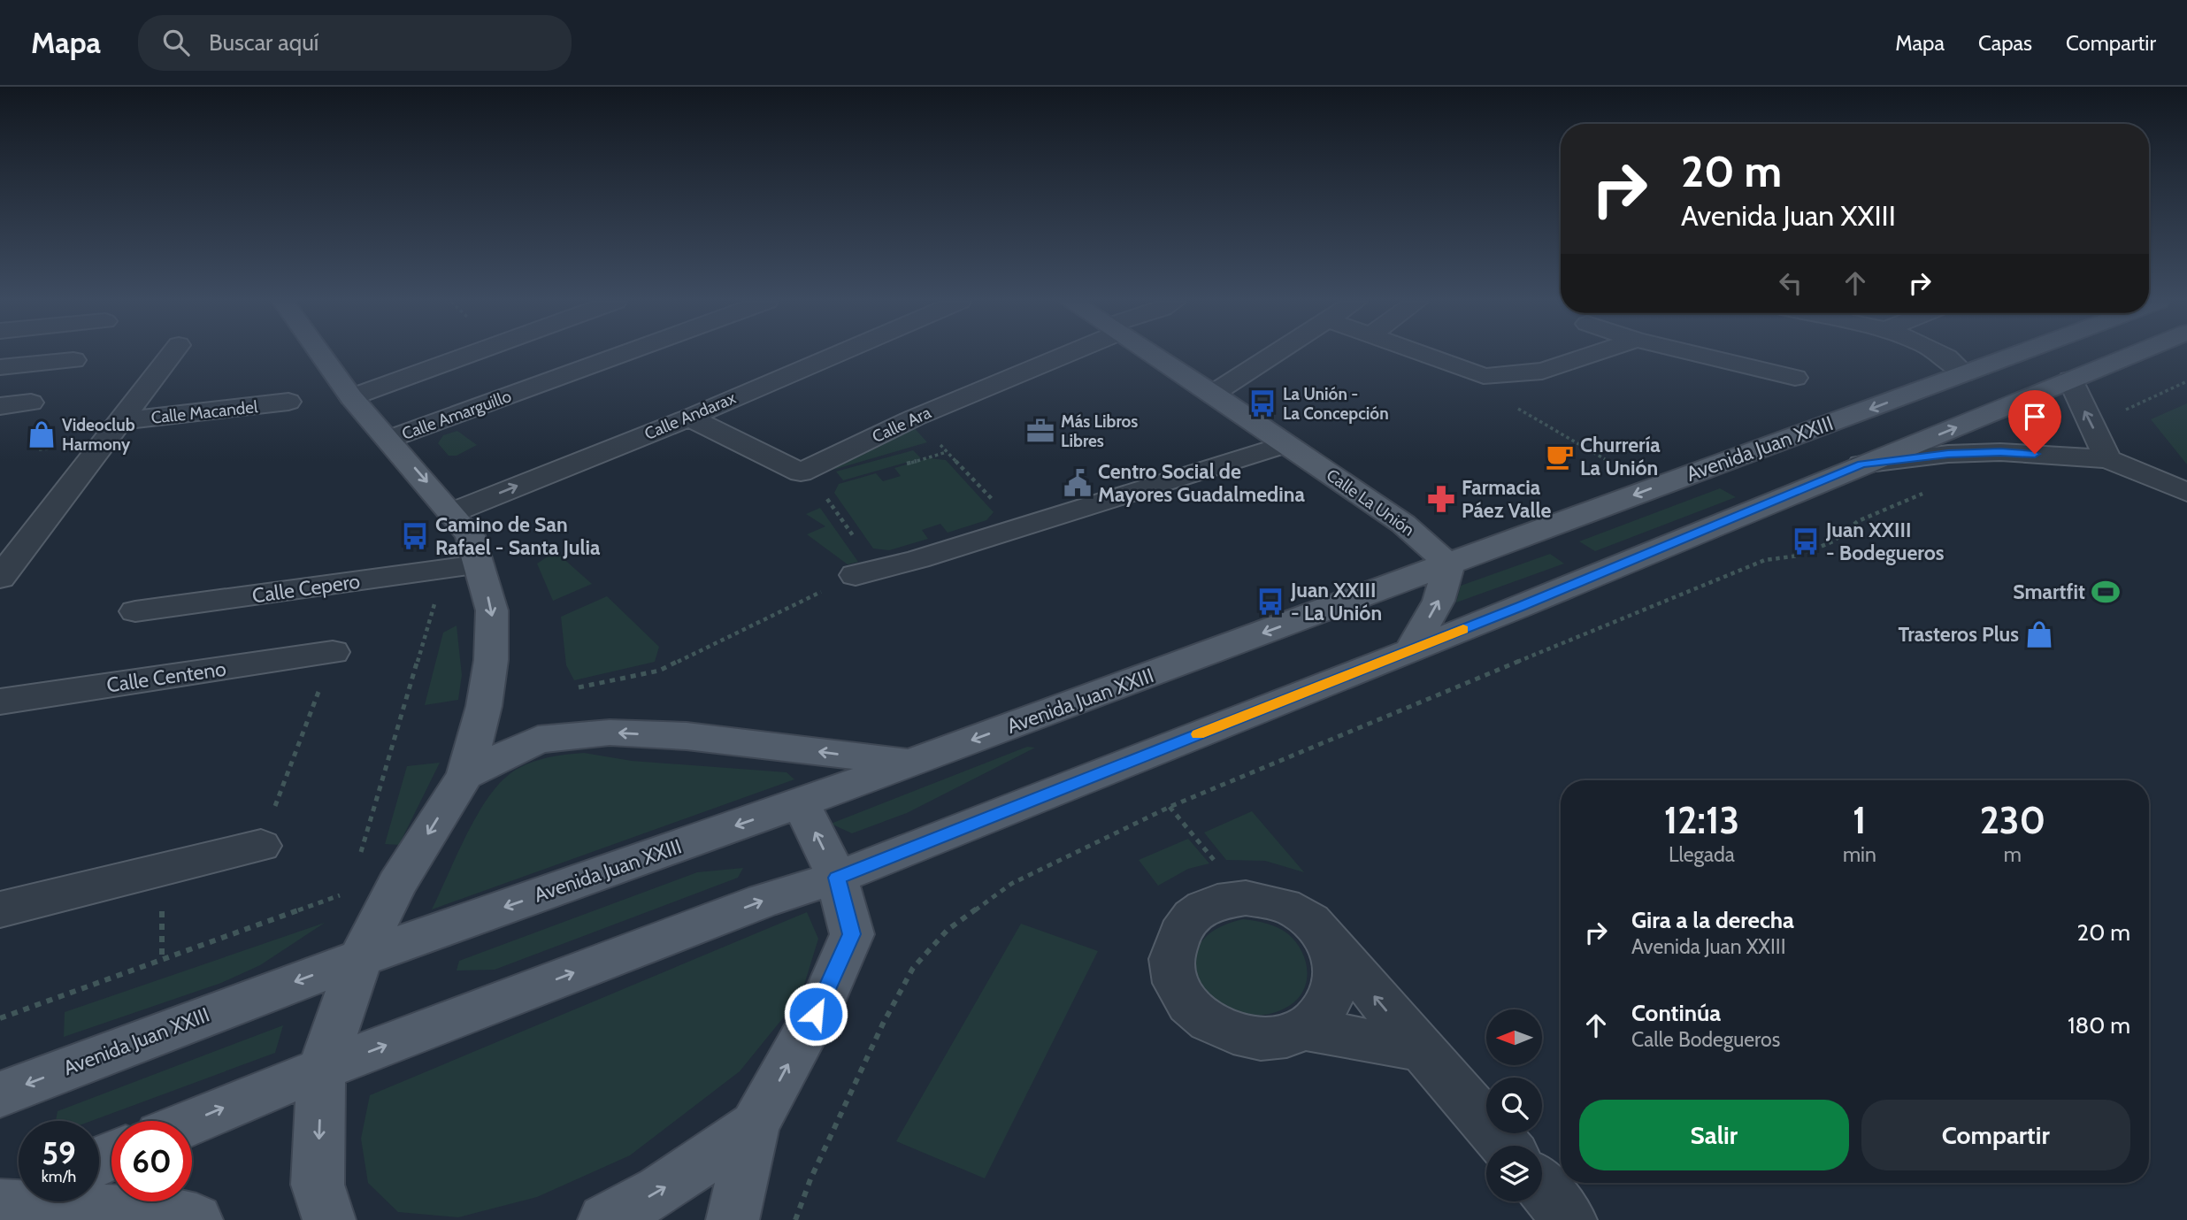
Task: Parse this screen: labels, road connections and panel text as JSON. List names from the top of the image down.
{
  "streets": {
    "main road": ["Avenida Juan XXIII", "Calle La Unión"],
    "street": [
      "Calle Macandel",
      "Calle Amarguillo",
      "Calle Andarax",
      "Calle Ara",
      "Calle Cepero",
      "Calle Centeno"
    ]
  },
  "crossings": [
    ["Avenida Juan XXIII", "Calle La Unión"]
  ],
  "one_way": ["Calle Andarax"],
  "places": {
    "bus stop": [
      "La Unión - La Concepción",
      "Camino de San Rafael - Santa Julia",
      "Juan XXIII - Bodegueros",
      "Juan XXIII - La Unión"
    ],
    "office": ["Más Libros Libres"],
    "shop": ["Videoclub Harmony", "Trasteros Plus"],
    "cafe": ["Churrería La Unión"],
    "public building": ["Centro Social de Mayores Guadalmedina"],
    "pharmacy": ["Farmacia Páez Valle"],
    "sports": ["Smartfit"]
  },
  "north": "left",
  "page": {
    "header": "Mapa",
    "search": "Buscar aquí",
    "nav": ["Mapa", "Capas", "Compartir"],
    "turn": ["20 m", "Avenida Juan XXIII"],
    "eta": [
      "12:13",
      "Llegada",
      "1",
      "min",
      "230",
      "m"
    ],
    "list": [
      {
        "name": "Gira a la derecha",
        "note": "Avenida Juan XXIII",
        "value": "20 m"
      },
      {
        "name": "Continúa",
        "note": "Calle Bodegueros",
        "value": "180 m"
      }
    ],
    "buttons": ["Salir", "Compartir"],
    "speed": "59 km/h",
    "limit": "60"
  }
}
